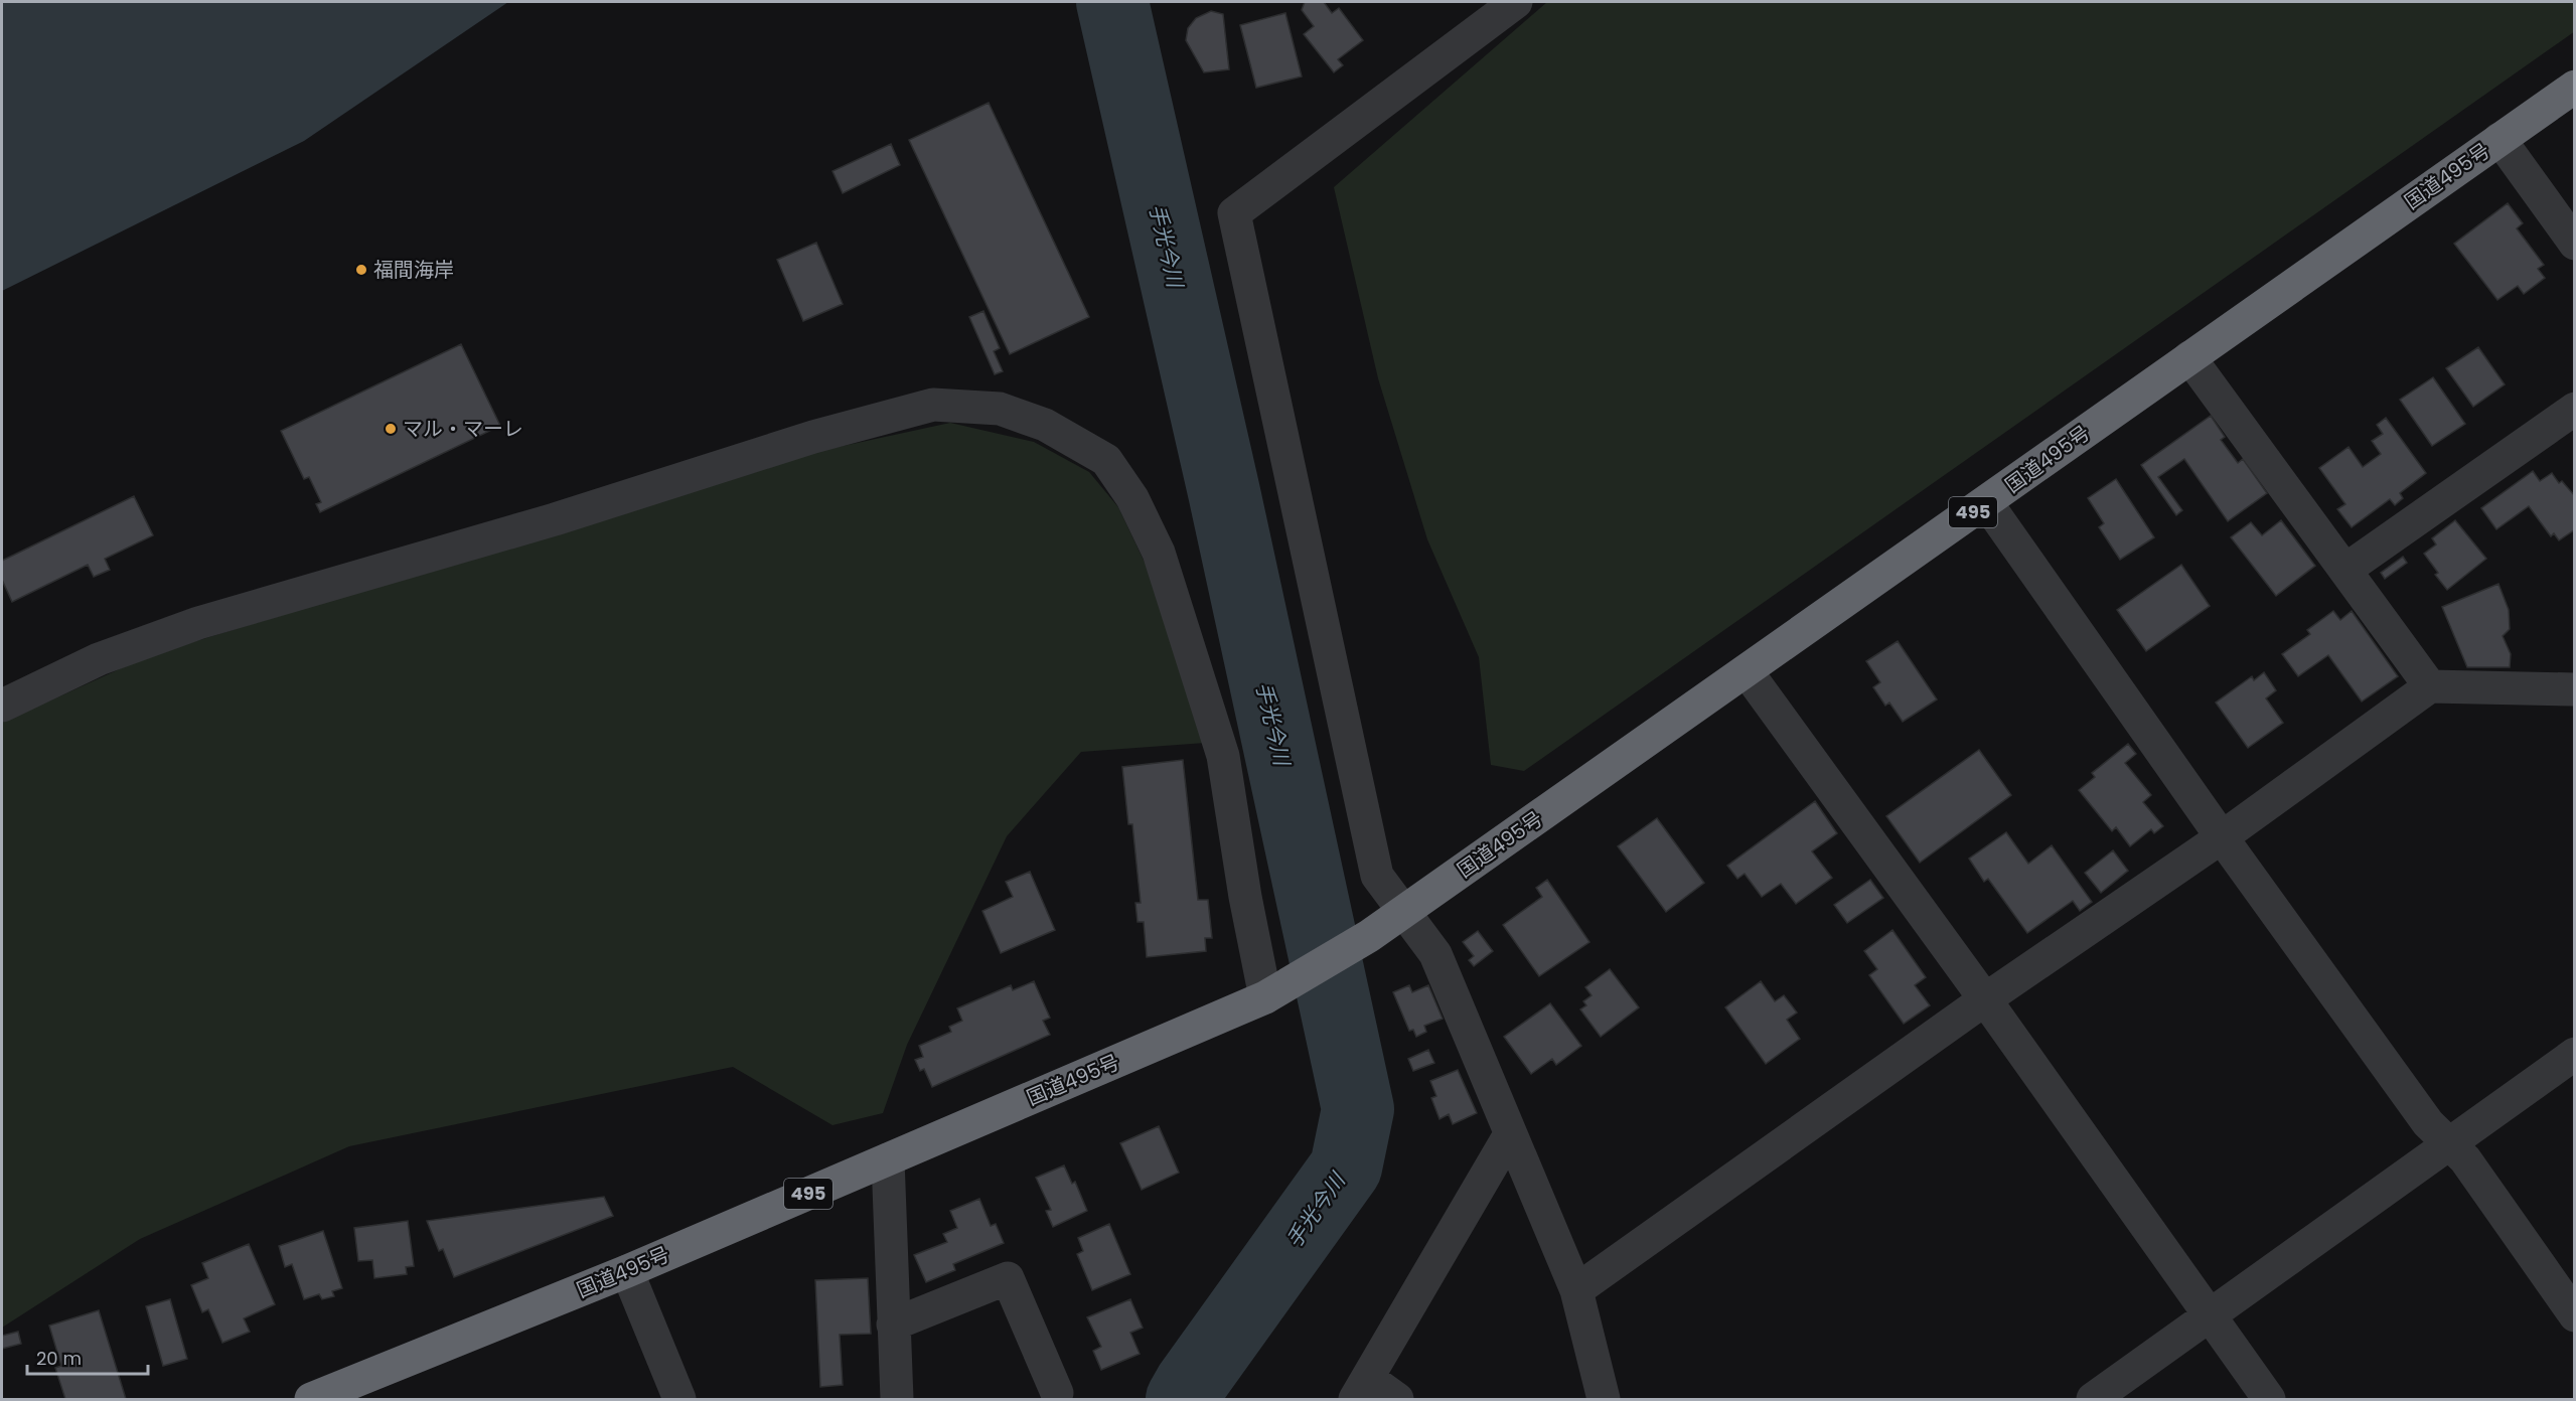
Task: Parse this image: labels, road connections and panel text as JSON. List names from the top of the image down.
{
  "streets": {
    "highway": ["国道495号", "495"]
  },
  "water": ["手光今川"],
  "places": ["福間海岸", "マル・マーレ"],
  "scale_bar": "20 m"
}
